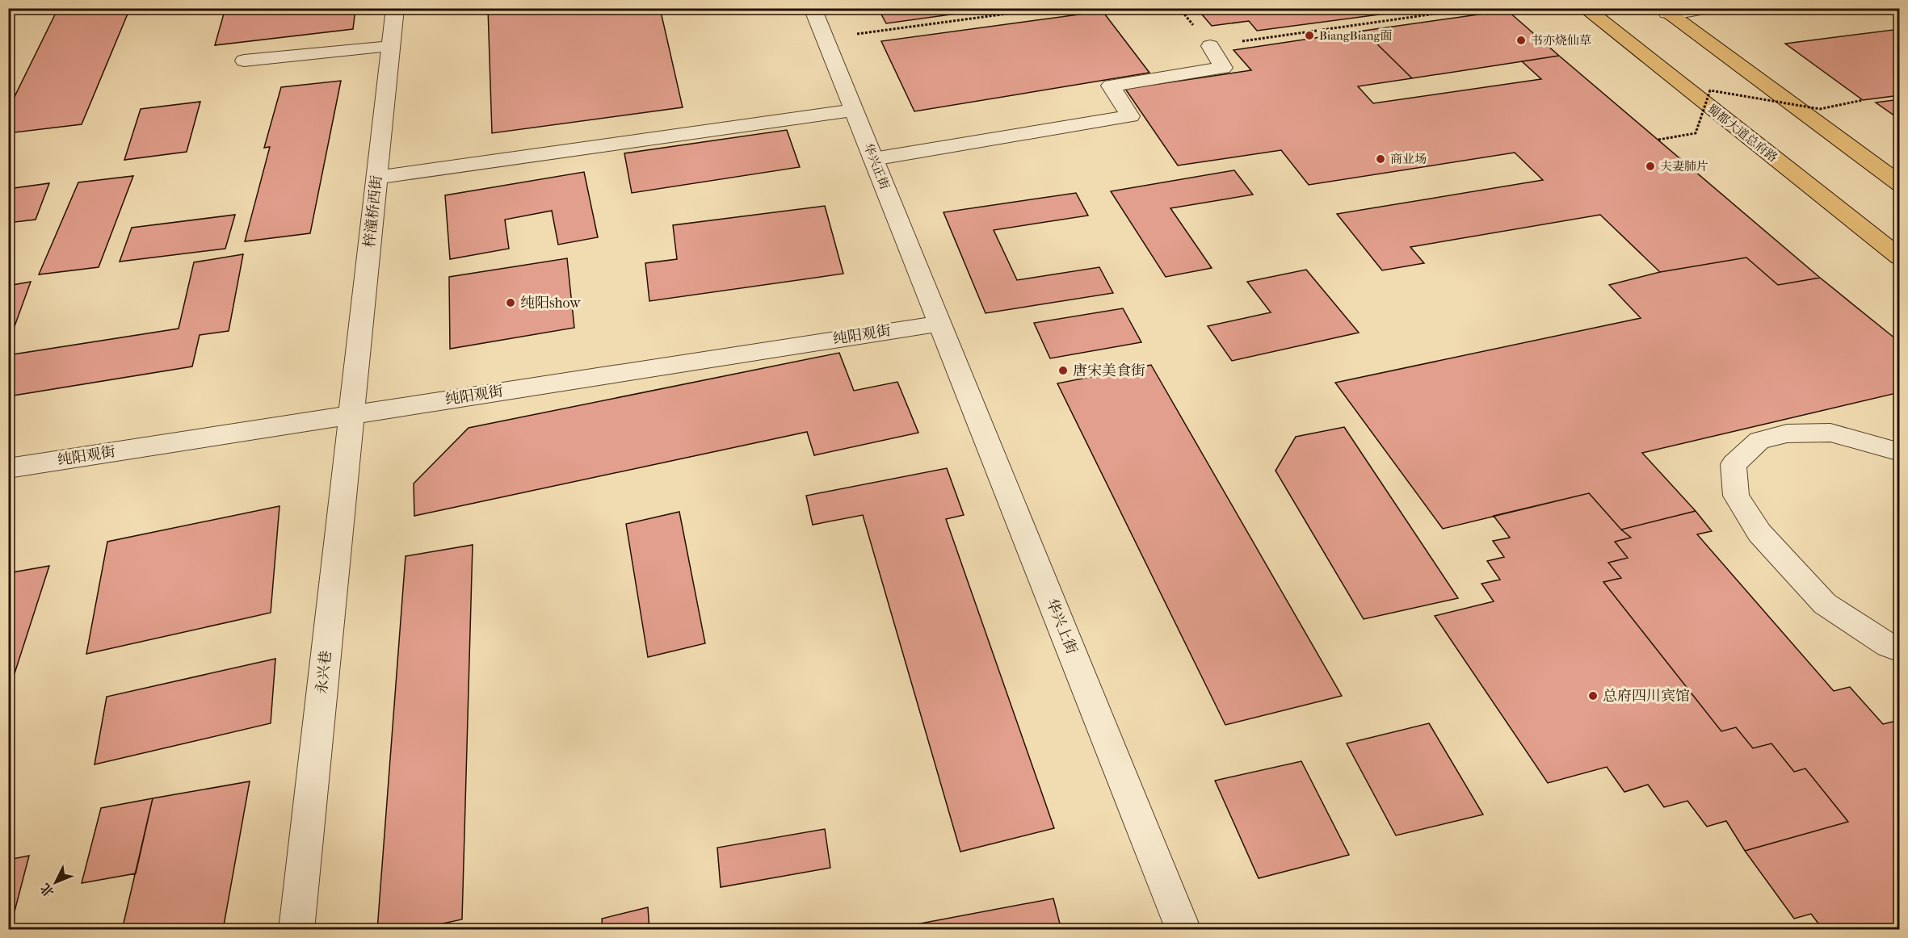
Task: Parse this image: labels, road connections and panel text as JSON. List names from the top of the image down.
{
  "streets": {
    "main road": ["蜀都大道总府路"],
    "street": [
      "华兴正街",
      "梓潼桥西街",
      "纯阳观街",
      "华兴上街",
      "永兴巷"
    ]
  },
  "crossings": [
    ["华兴正街", "纯阳观街"],
    ["华兴正街", "华兴上街"],
    ["梓潼桥西街", "纯阳观街"],
    ["梓潼桥西街", "永兴巷"],
    ["纯阳观街", "华兴上街"],
    ["纯阳观街", "永兴巷"]
  ],
  "places": [
    "BiangBiang面",
    "书亦烧仙草",
    "商业场",
    "夫妻肺片",
    "纯阳show",
    "唐宋美食街",
    "总府四川宾馆"
  ],
  "north": "bottom left"
}
